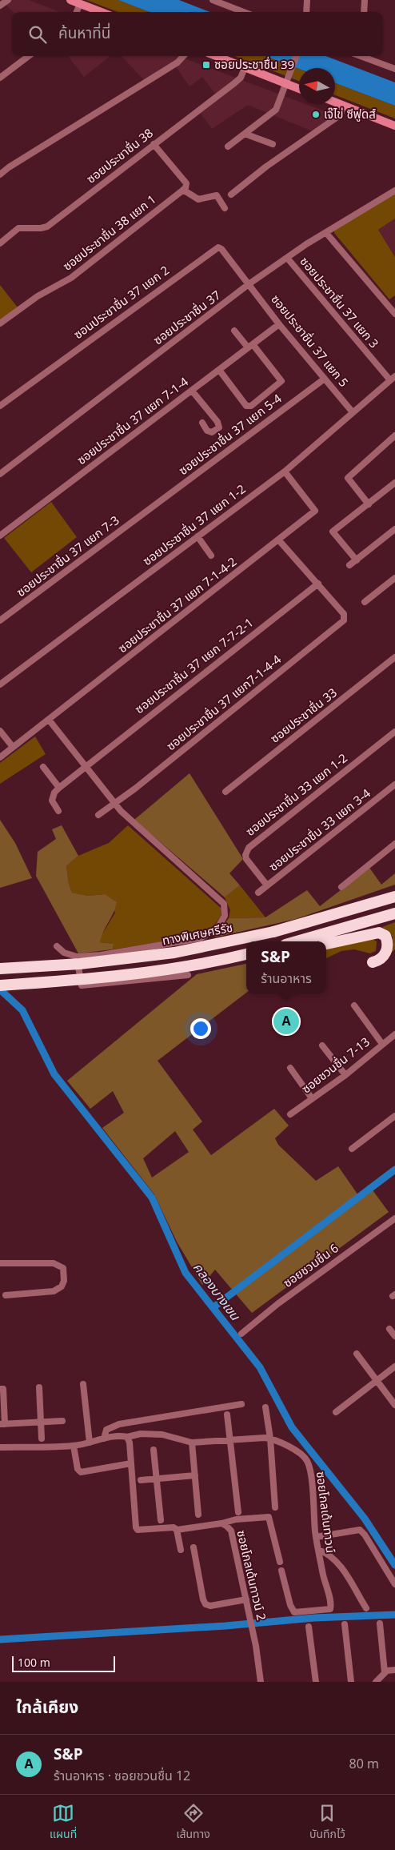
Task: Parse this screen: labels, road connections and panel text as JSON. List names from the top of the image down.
{
  "streets": {
    "highway": ["ทางพิเศษศรีรัช"],
    "street": [
      "ซอยประชาชื่น 38",
      "ซอยประชาชื่น 38 แยก 1",
      "ซอนประชาชื่น 37 แยก 2",
      "ซอยประชาชื่น 37 แยก 3",
      "ซอยประชาชื่น 37",
      "ซอยประชาชื่น 37 แยก 5",
      "ซอยประชาชื่น 37 แยก 7-1-4",
      "ซอยประชาชื่น 37 แยก 5-4",
      "ซอยประชาชื่น 37 แยก 1-2",
      "ซอยประชาชื่น 37 แยก 7-3",
      "ซอยประชาชื่น 37 แยก 7-1-4-2",
      "ซอยประชาชื่น 37 แยก 7-7-2-1",
      "ซอยประชาชื่น 37 แยก7-1-4-4",
      "ซอยประชาชื่น 33",
      "ซอยประชาชื่น 33 แยก 1-2",
      "ซอยประชาชื่น 33 แยก 3-4",
      "ซอยชวนชื่น 7-13",
      "ซอยชวนชื่น 6",
      "ซอยโกลเด้นทาวน์",
      "ซอยโกลเด้นทาวน์ 2"
    ]
  },
  "crossings": [
    ["ซอนประชาชื่น 37 แยก 2", "ซอยประชาชื่น 37"],
    ["ซอนประชาชื่น 37 แยก 2", "ซอยประชาชื่น 37 แยก 5"],
    ["ซอยประชาชื่น 37 แยก 3", "ซอยประชาชื่น 37"],
    ["ซอยประชาชื่น 37 แยก 3", "ซอยประชาชื่น 37 แยก 1-2"],
    ["ซอยประชาชื่น 37", "ซอยประชาชื่น 37 แยก 5"],
    ["ซอยประชาชื่น 37 แยก 5", "ซอยประชาชื่น 37 แยก 7-1-4"],
    ["ซอยประชาชื่น 37 แยก 5", "ซอยประชาชื่น 37 แยก 5-4"],
    ["ซอยประชาชื่น 37 แยก 5", "ซอยประชาชื่น 37 แยก 1-2"],
    ["ซอยประชาชื่น 37 แยก 5-4", "ซอยประชาชื่น 37 แยก 7-3"],
    ["ซอยประชาชื่น 37 แยก 1-2", "ซอยประชาชื่น 37 แยก 7-1-4-2"],
    ["ซอยประชาชื่น 37 แยก 7-7-2-1", "ซอยประชาชื่น 37 แยก7-1-4-4"],
    ["ซอยประชาชื่น 33 แยก 1-2", "ซอยประชาชื่น 33 แยก 3-4"]
  ],
  "water": ["คลองบางเขน"],
  "places": {
    "transit": ["ซอยประชาชื่น 39"],
    "other": ["เจ๊ไข่ ซีฟูดส์"]
  },
  "scale_bar": "100 m",
  "north": "left",
  "page": {
    "search": "ค้นหาที่นี่",
    "popup": ["S&P", "ร้านอาหาร"],
    "pins": "A",
    "scale": "100 m",
    "heading": "ใกล้เคียง",
    "list": [
      {
        "mark": "A",
        "name": "S&P",
        "note": "ร้านอาหาร · ซอยชวนชื่น 12",
        "value": "80 m"
      }
    ],
    "nav": ["แผนที่", "เส้นทาง", "บันทึกไว้"]
  }
}
